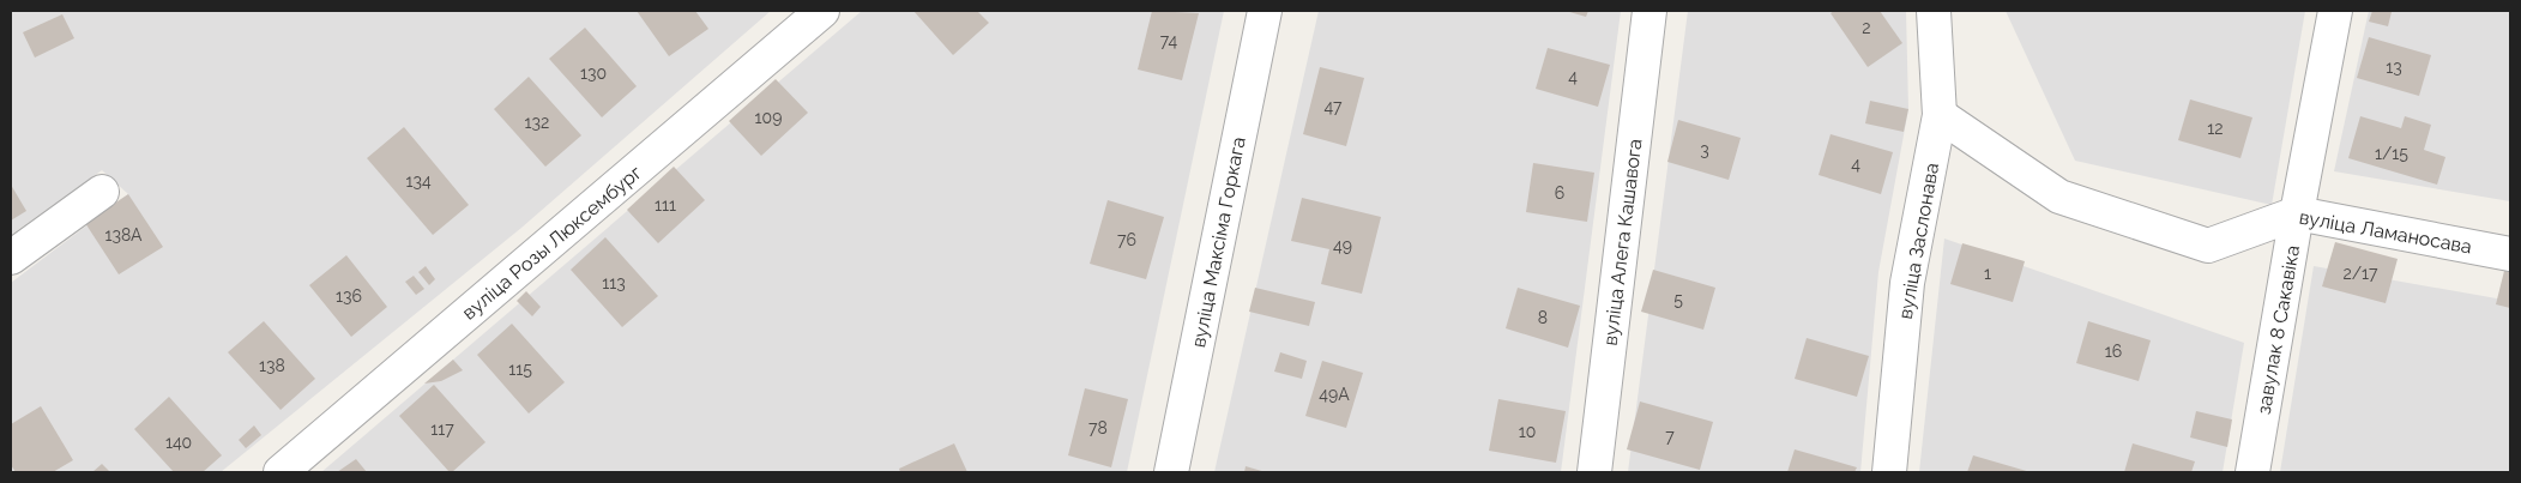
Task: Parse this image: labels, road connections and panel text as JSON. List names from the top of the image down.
{
  "streets": {
    "street": [
      "вуліца Ламаносава",
      "вуліца Заслонава",
      "вуліца Розы Люксембург",
      "вуліца Максіма Горкага",
      "вуліца Алега Кашавога",
      "завулак 8 Сакавіка"
    ]
  },
  "crossings": [
    ["вуліца Ламаносава", "вуліца Заслонава"],
    ["вуліца Ламаносава", "завулак 8 Сакавіка"]
  ],
  "house_numbers": [
    "2",
    "74",
    "13",
    "130",
    "4",
    "47",
    "109",
    "132",
    "12",
    "3",
    "1/15",
    "4",
    "134",
    "6",
    "111",
    "138А",
    "76",
    "49",
    "1",
    "2/17",
    "113",
    "136",
    "5",
    "8",
    "16",
    "138",
    "115",
    "49А",
    "78",
    "117",
    "10",
    "7",
    "140"
  ]
}
